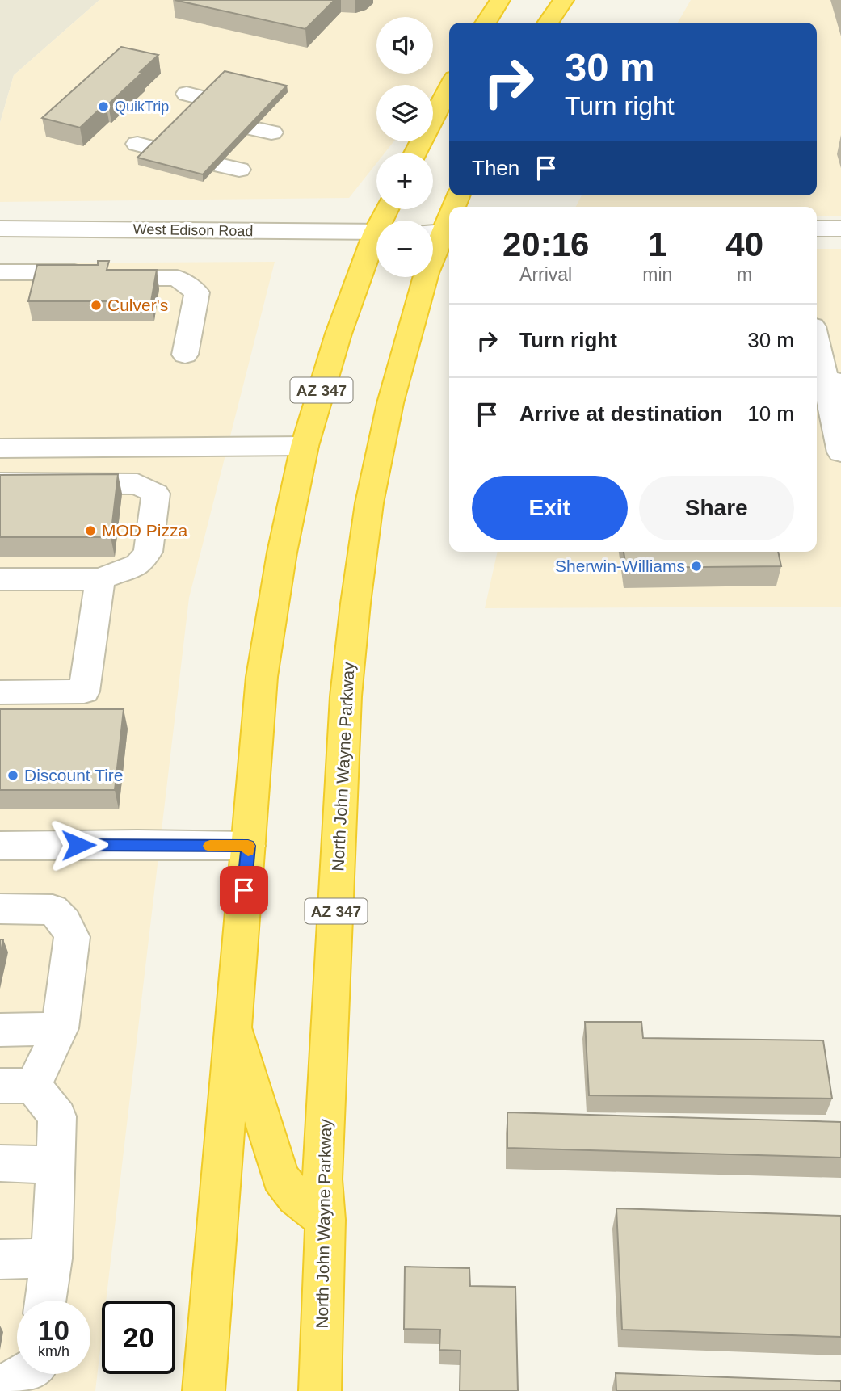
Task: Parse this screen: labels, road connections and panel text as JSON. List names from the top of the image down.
{
  "streets": {
    "highway": ["AZ 347", "North John Wayne Parkway"],
    "street": ["West Edison Road"]
  },
  "places": [
    "QuikTrip",
    "Culver's",
    "MOD Pizza",
    "Sherwin-Williams",
    "Discount Tire"
  ],
  "page": {
    "map_buttons": ["+", "−"],
    "turn": ["30 m", "Turn right"],
    "then": "Then",
    "eta": [
      "20:16",
      "Arrival",
      "1",
      "min",
      "40",
      "m"
    ],
    "list": [
      {
        "name": "Turn right",
        "value": "30 m"
      },
      {
        "name": "Arrive at destination",
        "value": "10 m"
      }
    ],
    "buttons": ["Exit", "Share"],
    "speed": "10 km/h",
    "limit": "20"
  }
}
